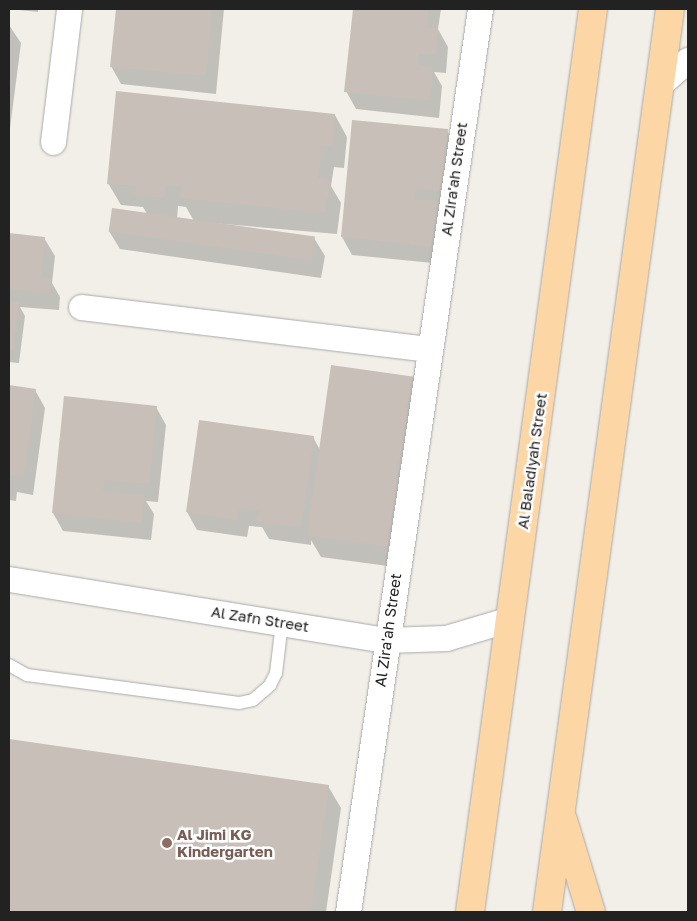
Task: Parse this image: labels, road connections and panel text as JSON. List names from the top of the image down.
{
  "streets": {
    "main road": ["Al Baladiyah Street"],
    "street": ["Al Zira'ah Street", "Al Zafn Street"]
  },
  "crossings": [
    ["Al Zira'ah Street", "Al Zafn Street"],
    ["Al Baladiyah Street", "Al Zafn Street"]
  ],
  "places": ["Al Jimi KG Kindergarten"]
}
